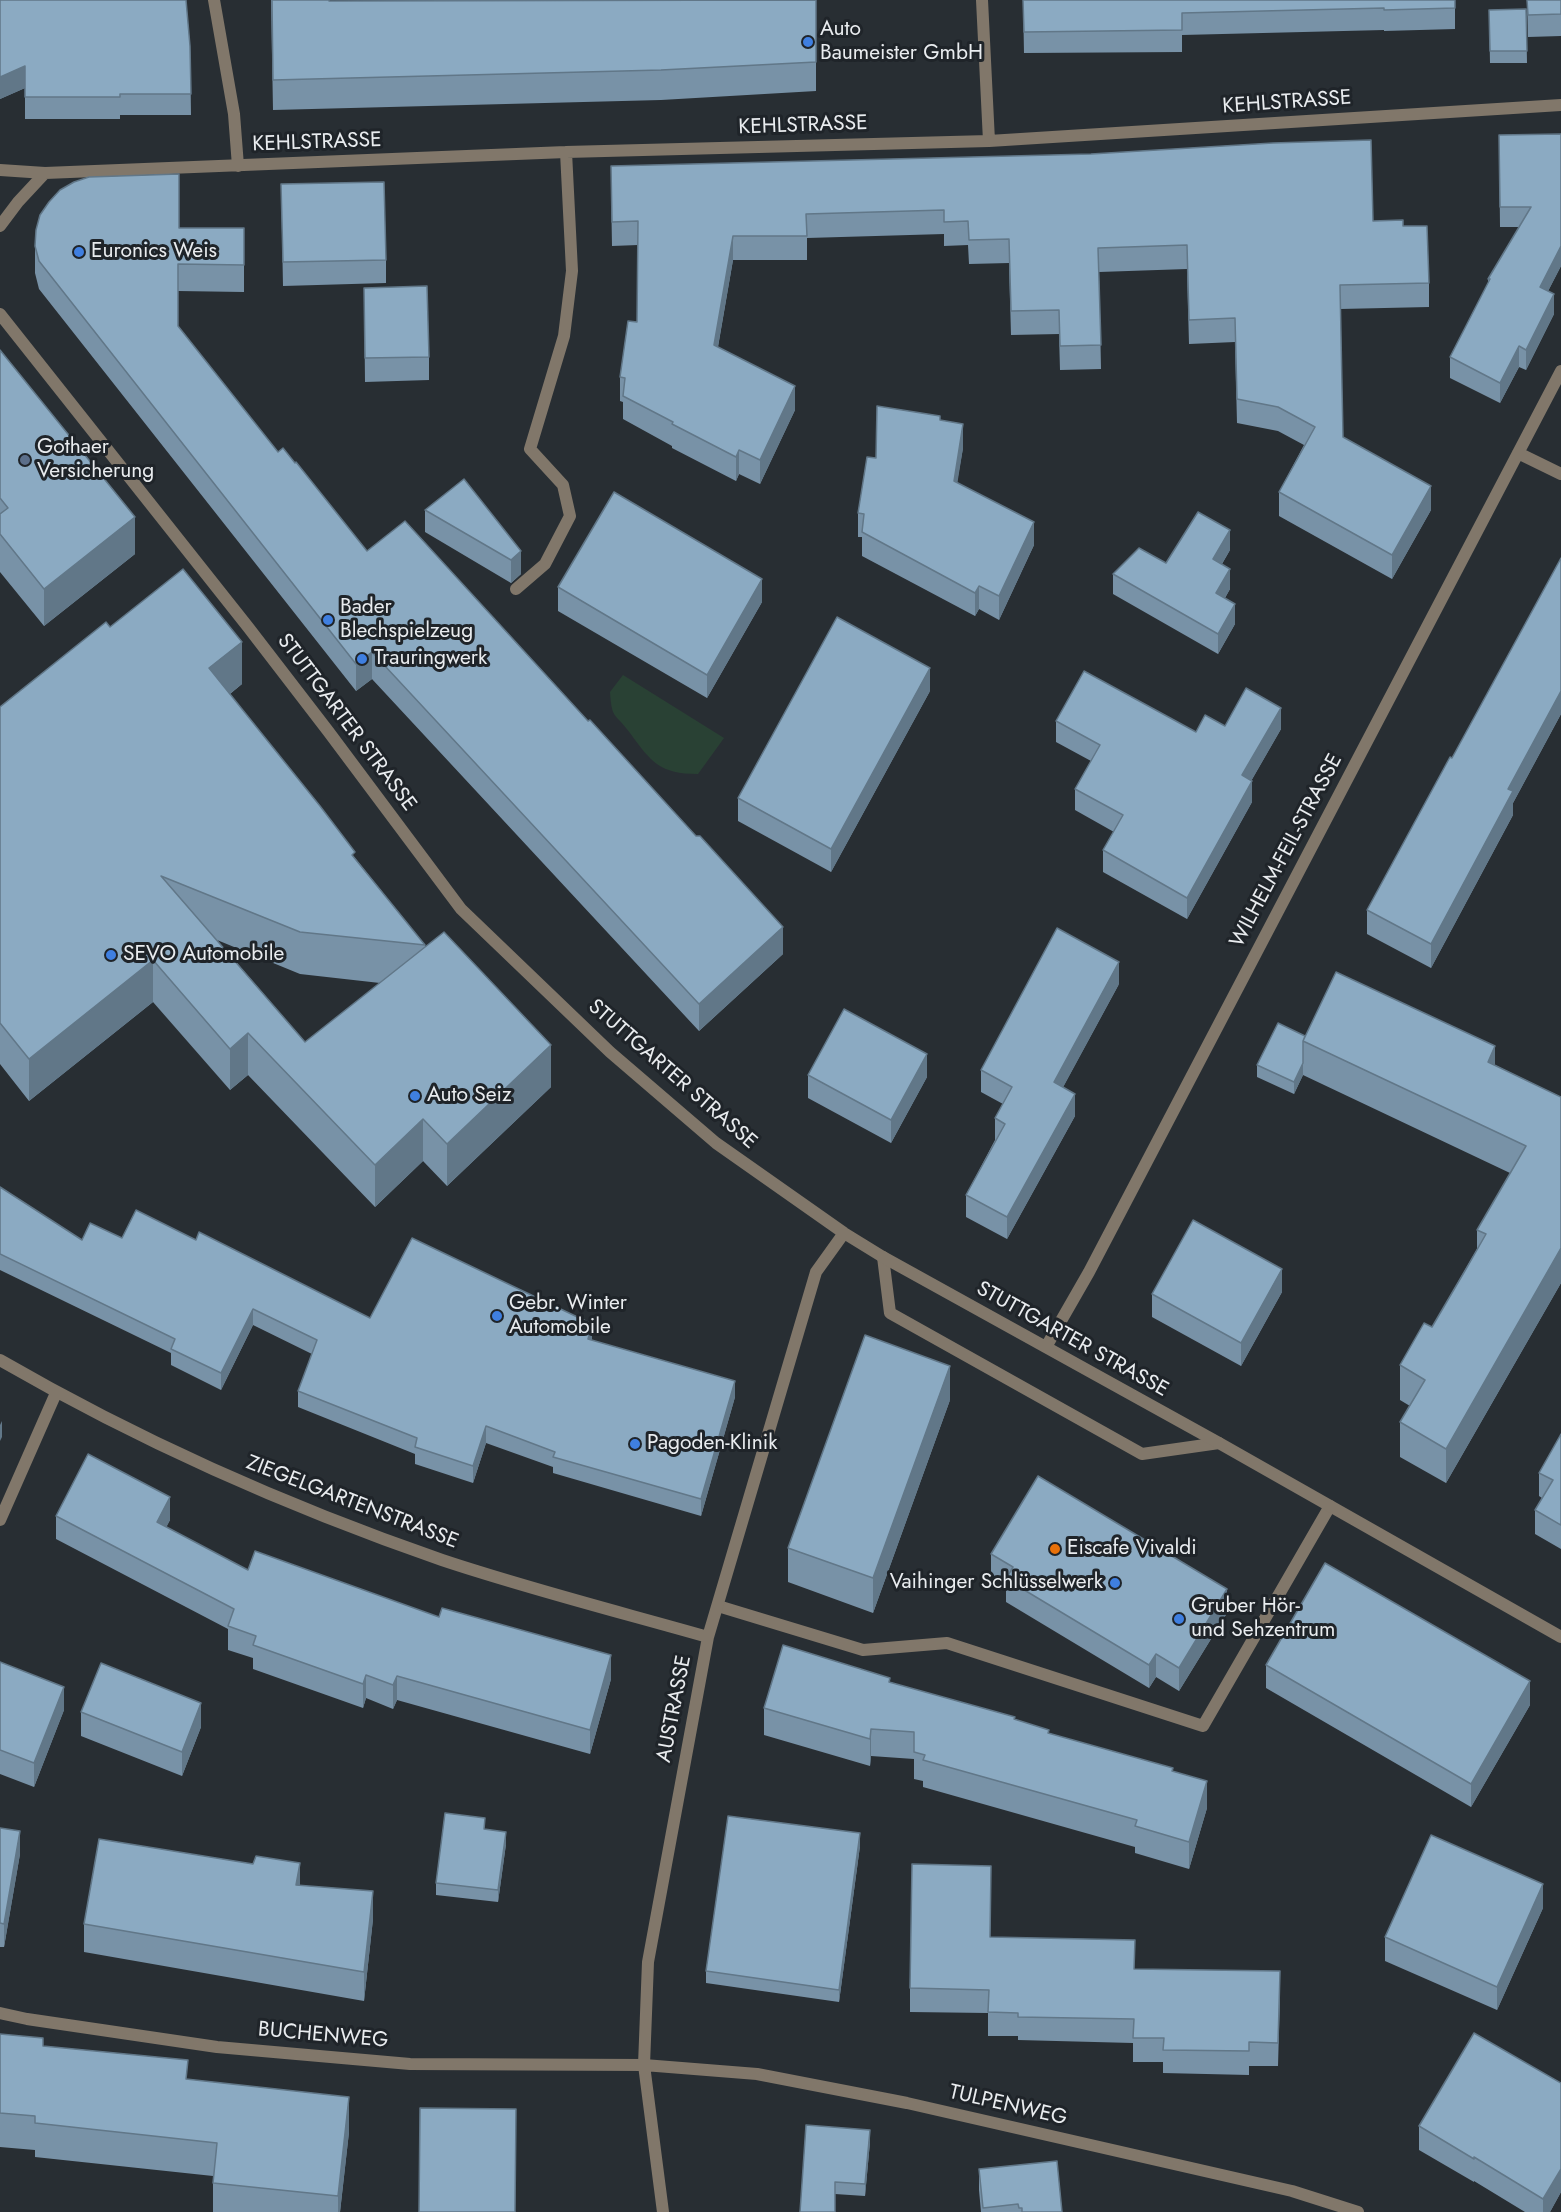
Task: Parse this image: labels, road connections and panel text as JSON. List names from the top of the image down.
{
  "streets": {
    "street": [
      "KEHLSTRASSE",
      "STUTTGARTER STRASSE",
      "WILHELM-FEIL-STRASSE",
      "ZIEGELGARTENSTRASSE",
      "AUSTRASSE",
      "BUCHENWEG",
      "TULPENWEG"
    ]
  },
  "crossings": [
    ["STUTTGARTER STRASSE", "WILHELM-FEIL-STRASSE"],
    ["STUTTGARTER STRASSE", "AUSTRASSE"],
    ["ZIEGELGARTENSTRASSE", "AUSTRASSE"],
    ["AUSTRASSE", "BUCHENWEG"],
    ["AUSTRASSE", "TULPENWEG"],
    ["BUCHENWEG", "TULPENWEG"]
  ],
  "places": [
    "Auto Baumeister GmbH",
    "Euronics Weis",
    "Gothaer Versicherung",
    "Bader Blechspielzeug",
    "Trauringwerk",
    "SEVO Automobile",
    "Auto Seiz",
    "Gebr. Winter Automobile",
    "Pagoden-Klinik",
    "Eiscafe Vivaldi",
    "Vaihinger Schlüsselwerk",
    "Gruber Hör- und Sehzentrum"
  ]
}
